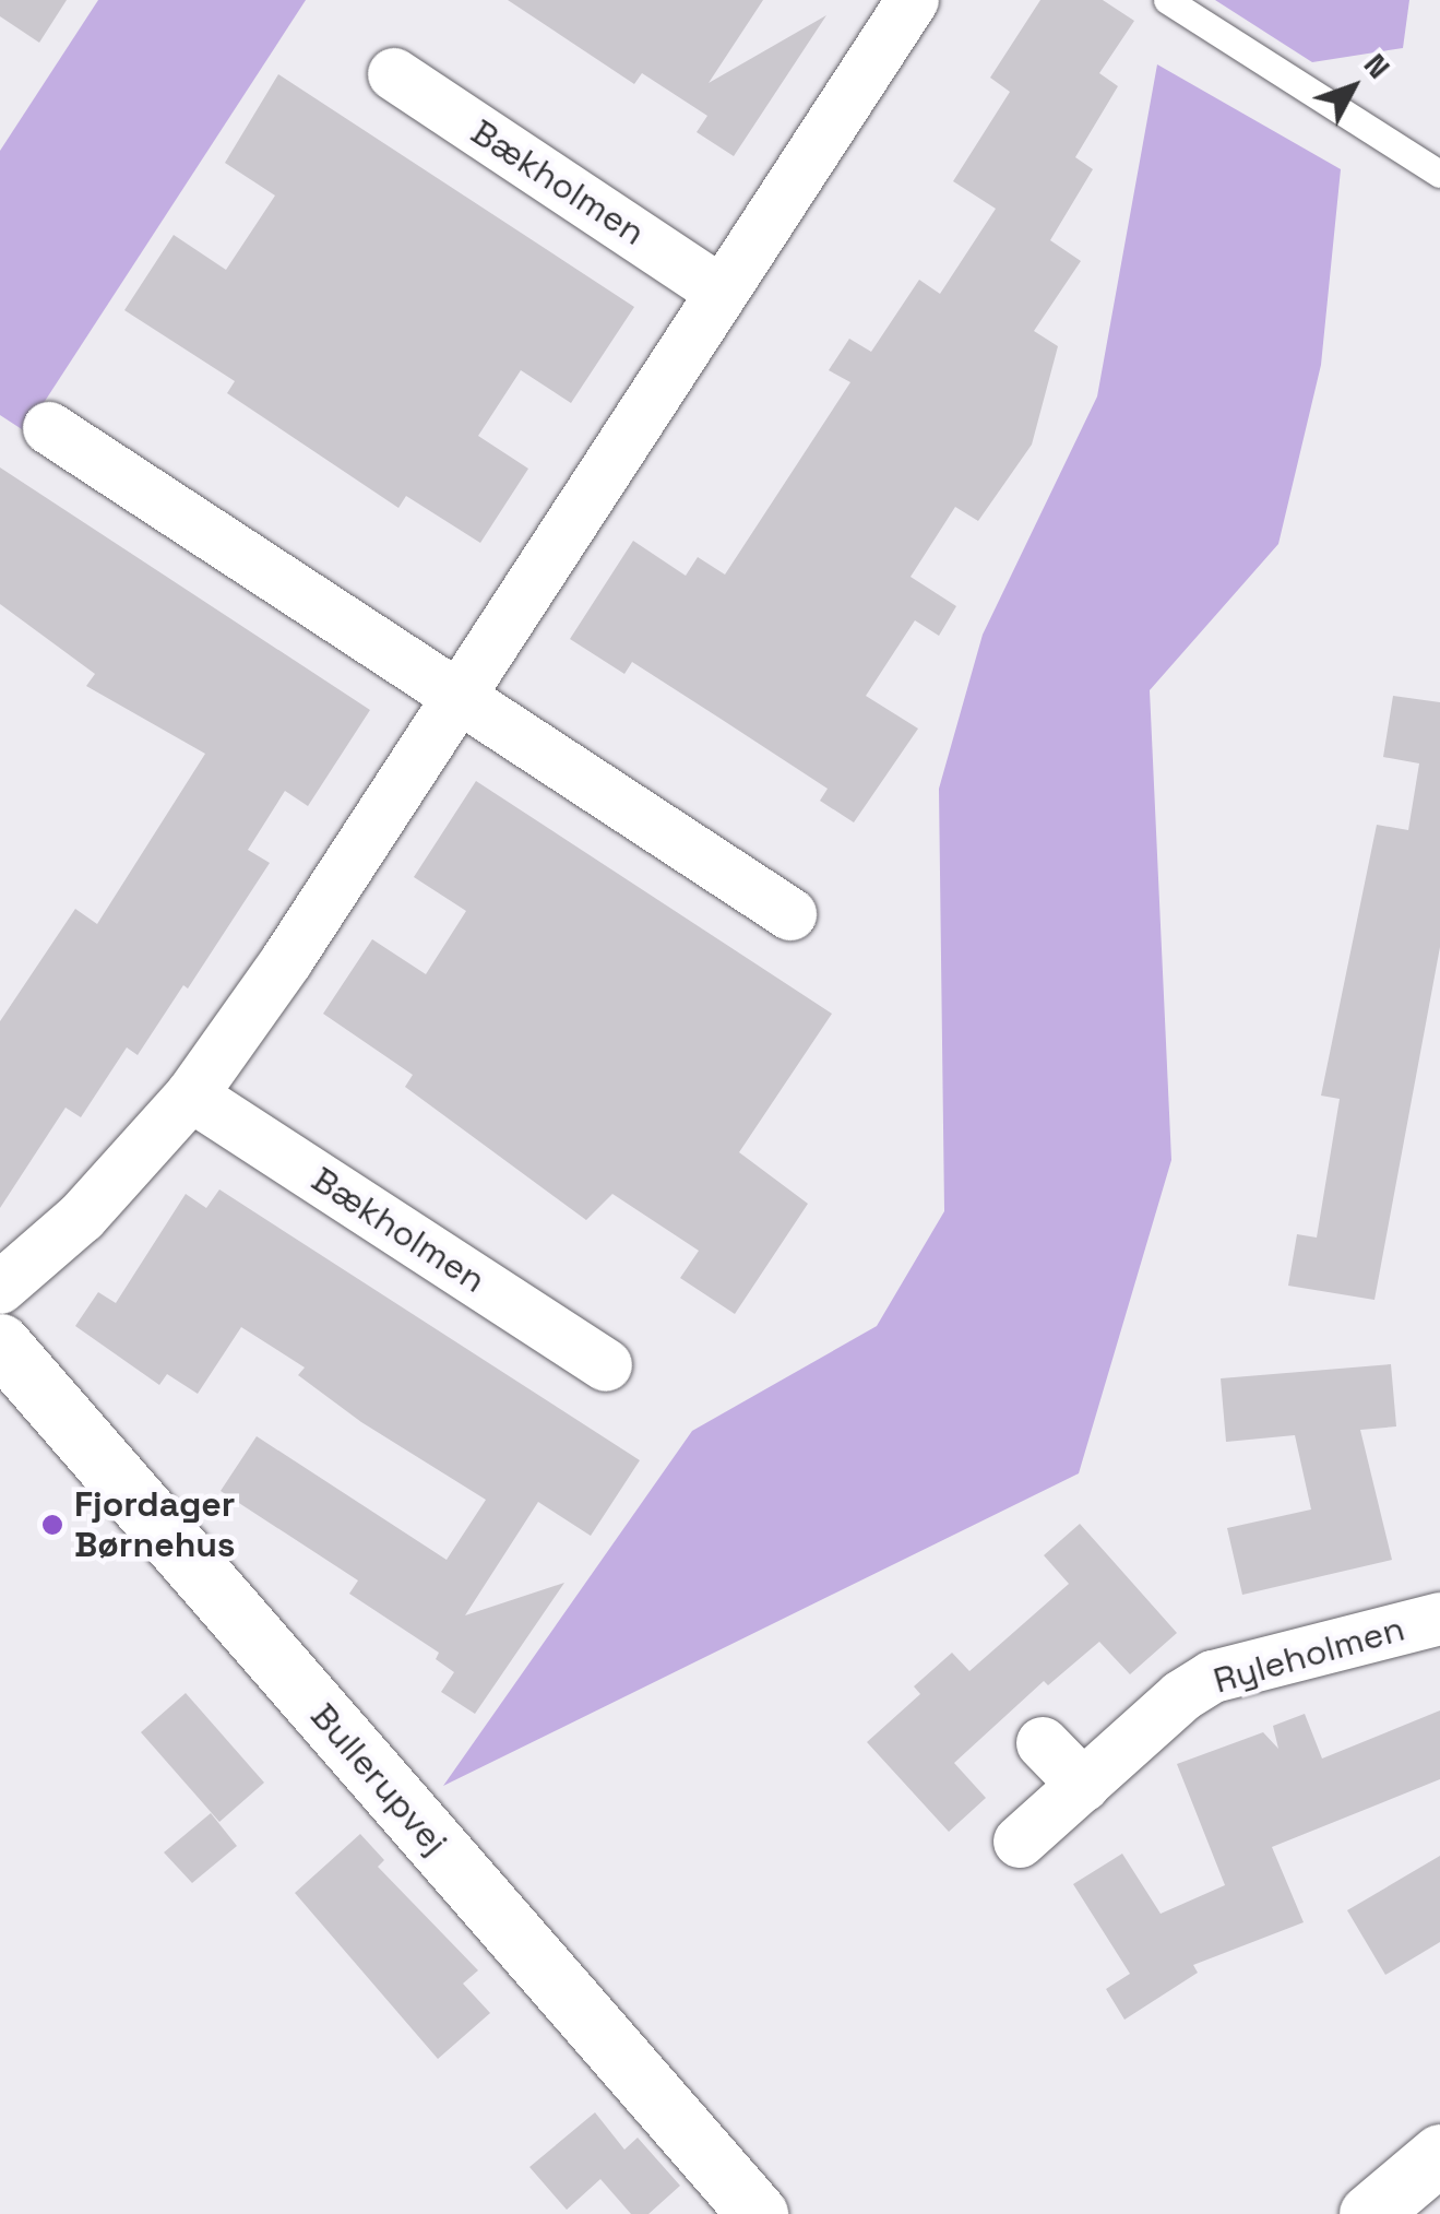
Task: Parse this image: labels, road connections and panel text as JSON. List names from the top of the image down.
{
  "streets": {
    "street": ["Bækholmen", "Ryleholmen", "Bullerupvej"]
  },
  "places": ["Fjordager Børnehus"],
  "north": "top right"
}
